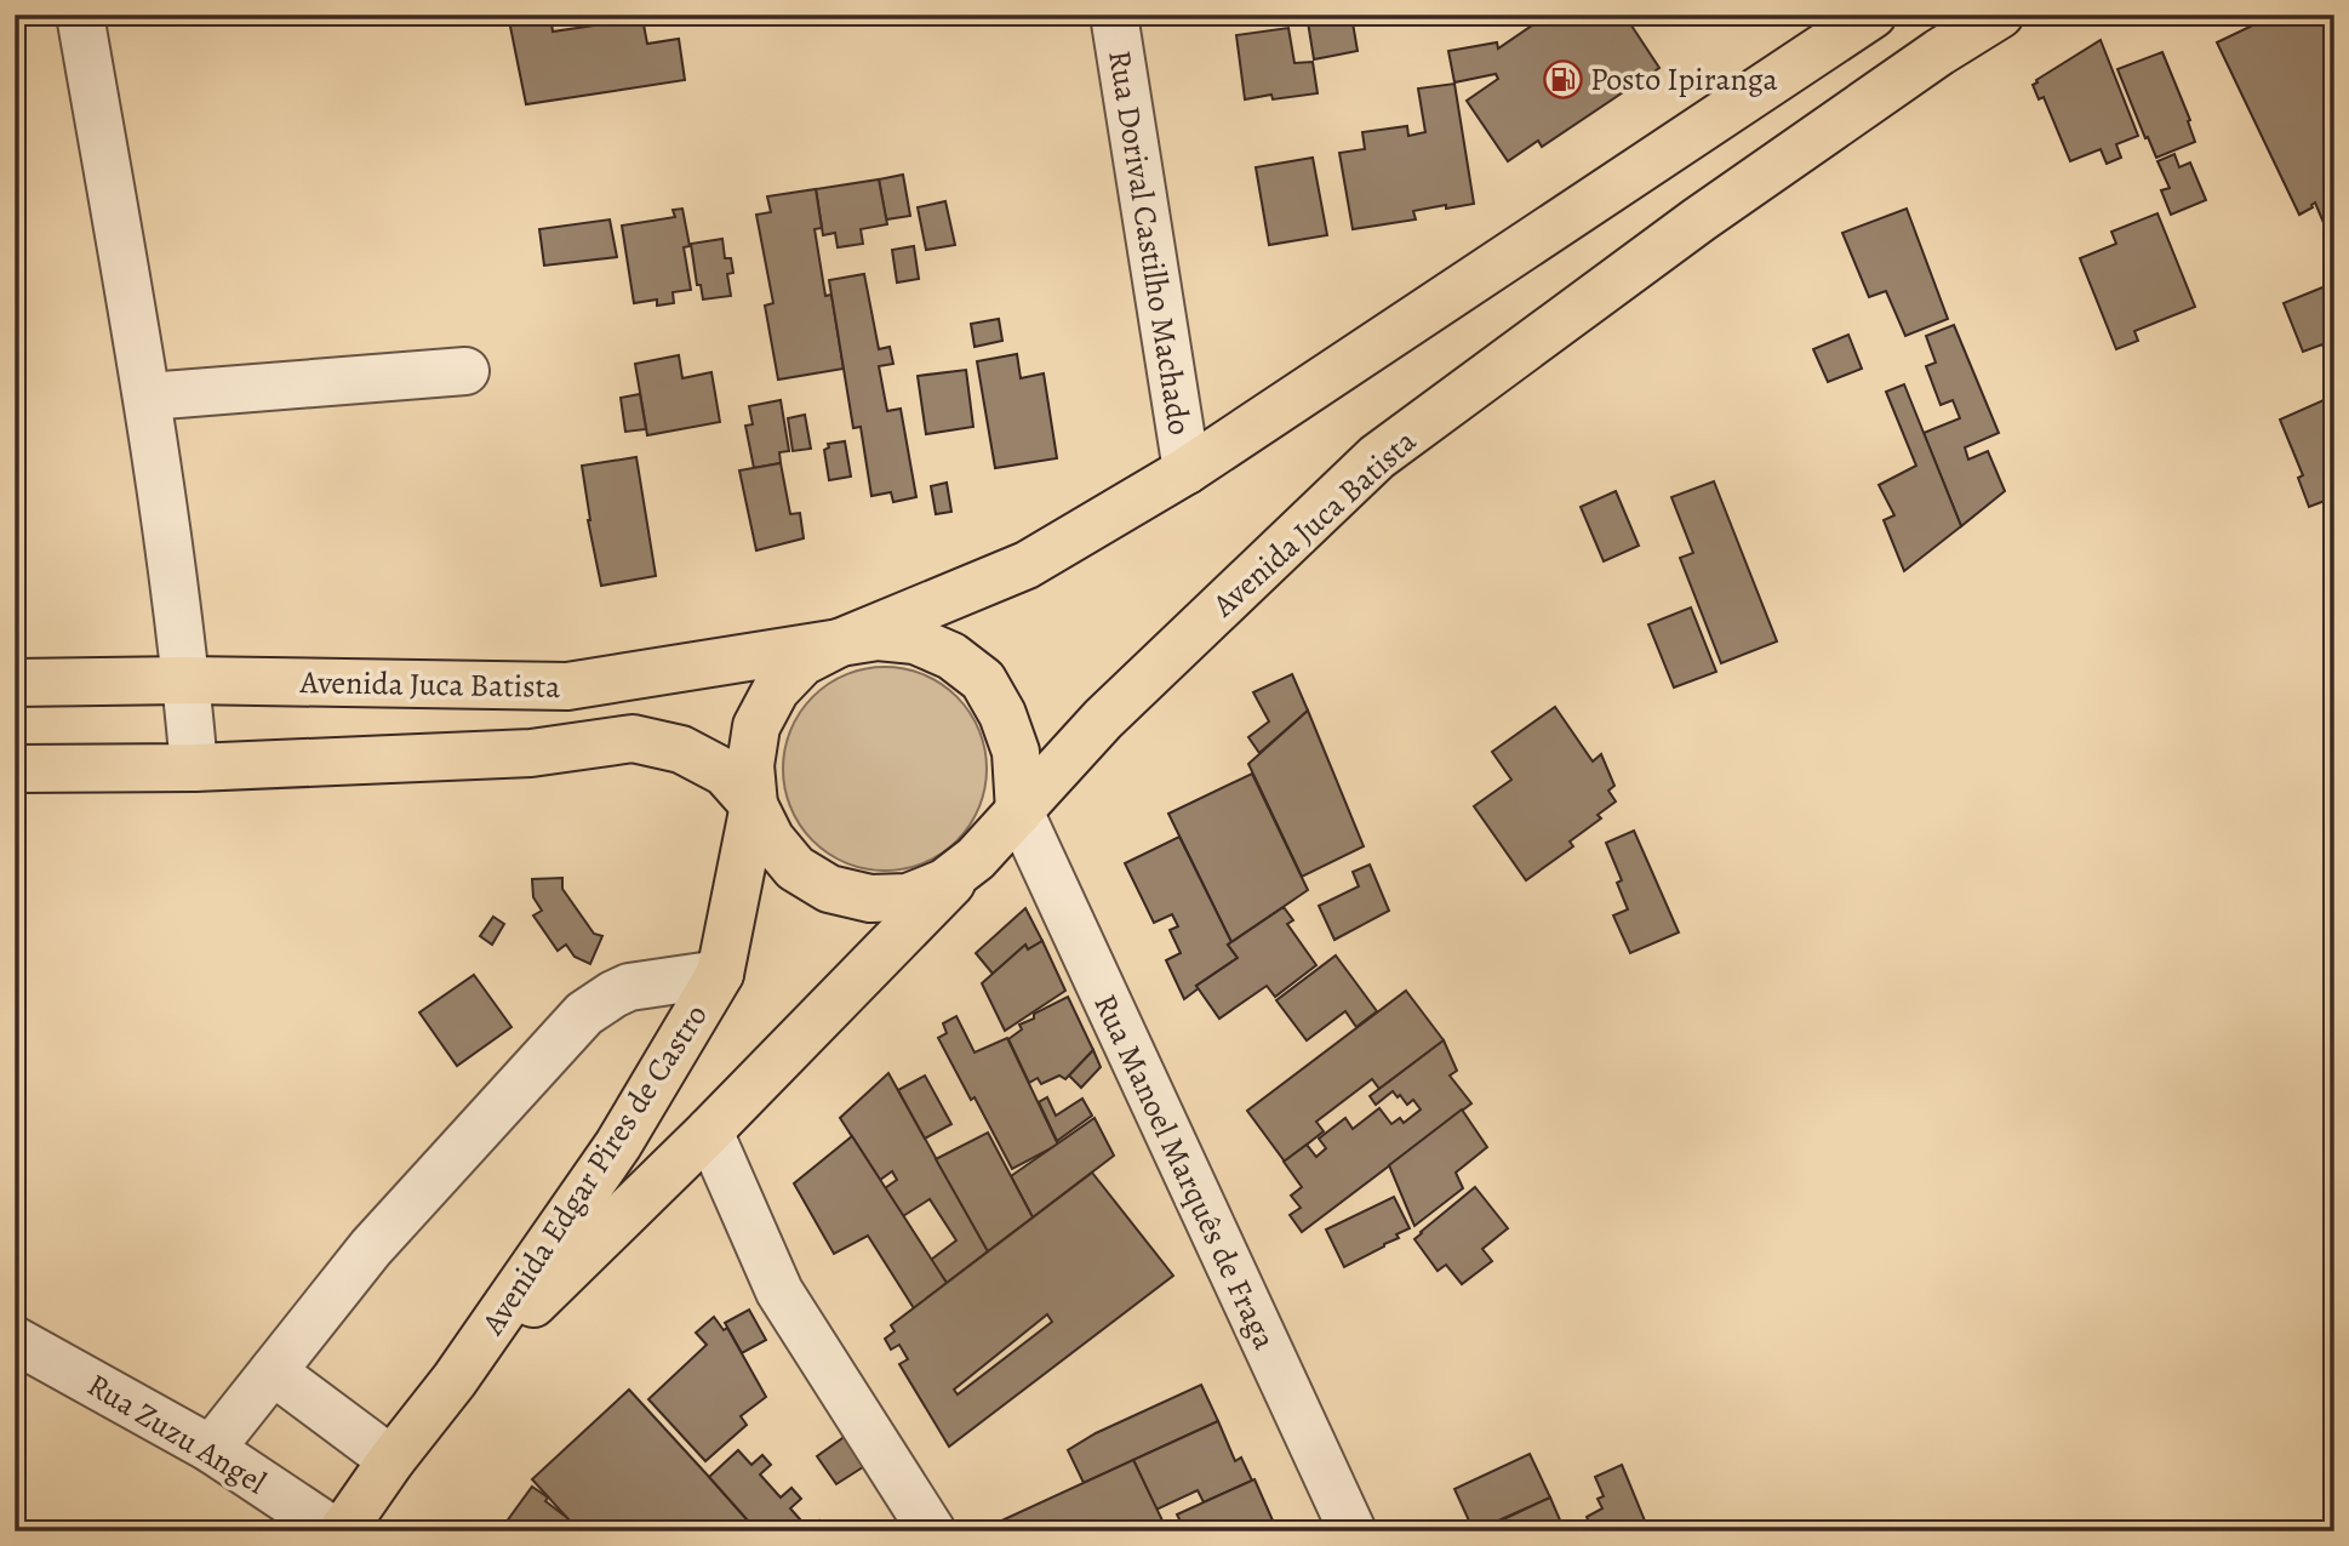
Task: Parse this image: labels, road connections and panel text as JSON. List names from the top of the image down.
{
  "streets": {
    "main road": ["Avenida Juca Batista", "Avenida Edgar Pires de Castro"],
    "street": ["Rua Dorival Castilho Machado", "Rua Manoel Marquês de Fraga", "Rua Zuzu Angel"]
  },
  "crossings": [
    ["Rua Dorival Castilho Machado", "Avenida Juca Batista"],
    ["Avenida Juca Batista", "Avenida Edgar Pires de Castro"],
    ["Avenida Juca Batista", "Rua Manoel Marquês de Fraga"],
    ["Avenida Edgar Pires de Castro", "Rua Manoel Marquês de Fraga"]
  ],
  "places": {
    "fuel station": ["Posto Ipiranga"]
  }
}
